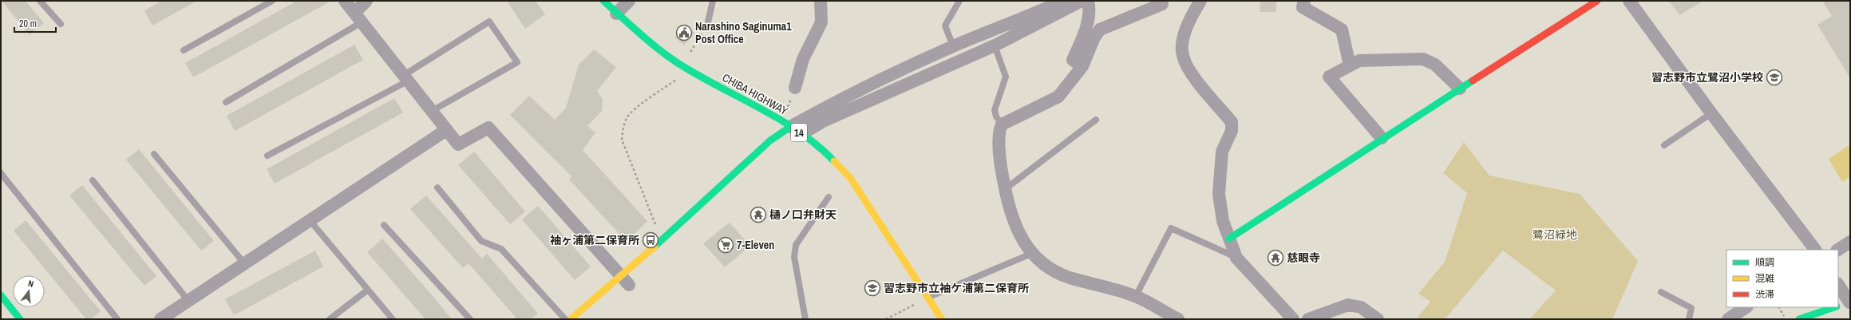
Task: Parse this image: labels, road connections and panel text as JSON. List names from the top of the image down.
{
  "streets": {
    "main road": ["CHIBA HIGHWAY", "14"]
  },
  "parks": ["鷺沼緑地"],
  "places": {
    "public building": ["Narashino Saginuma1 Post Office"],
    "school or university": ["習志野市立鷺沼小学校", "習志野市立袖ケ浦第二保育所"],
    "temple": ["樋ノ口弁財天", "慈眼寺"],
    "bus stop": ["袖ヶ浦第二保育所"],
    "supermarket": ["7-Eleven"]
  },
  "legend": ["順調", "混雑", "渋滞"],
  "scale_bar": "20 m",
  "north": "top"
}
